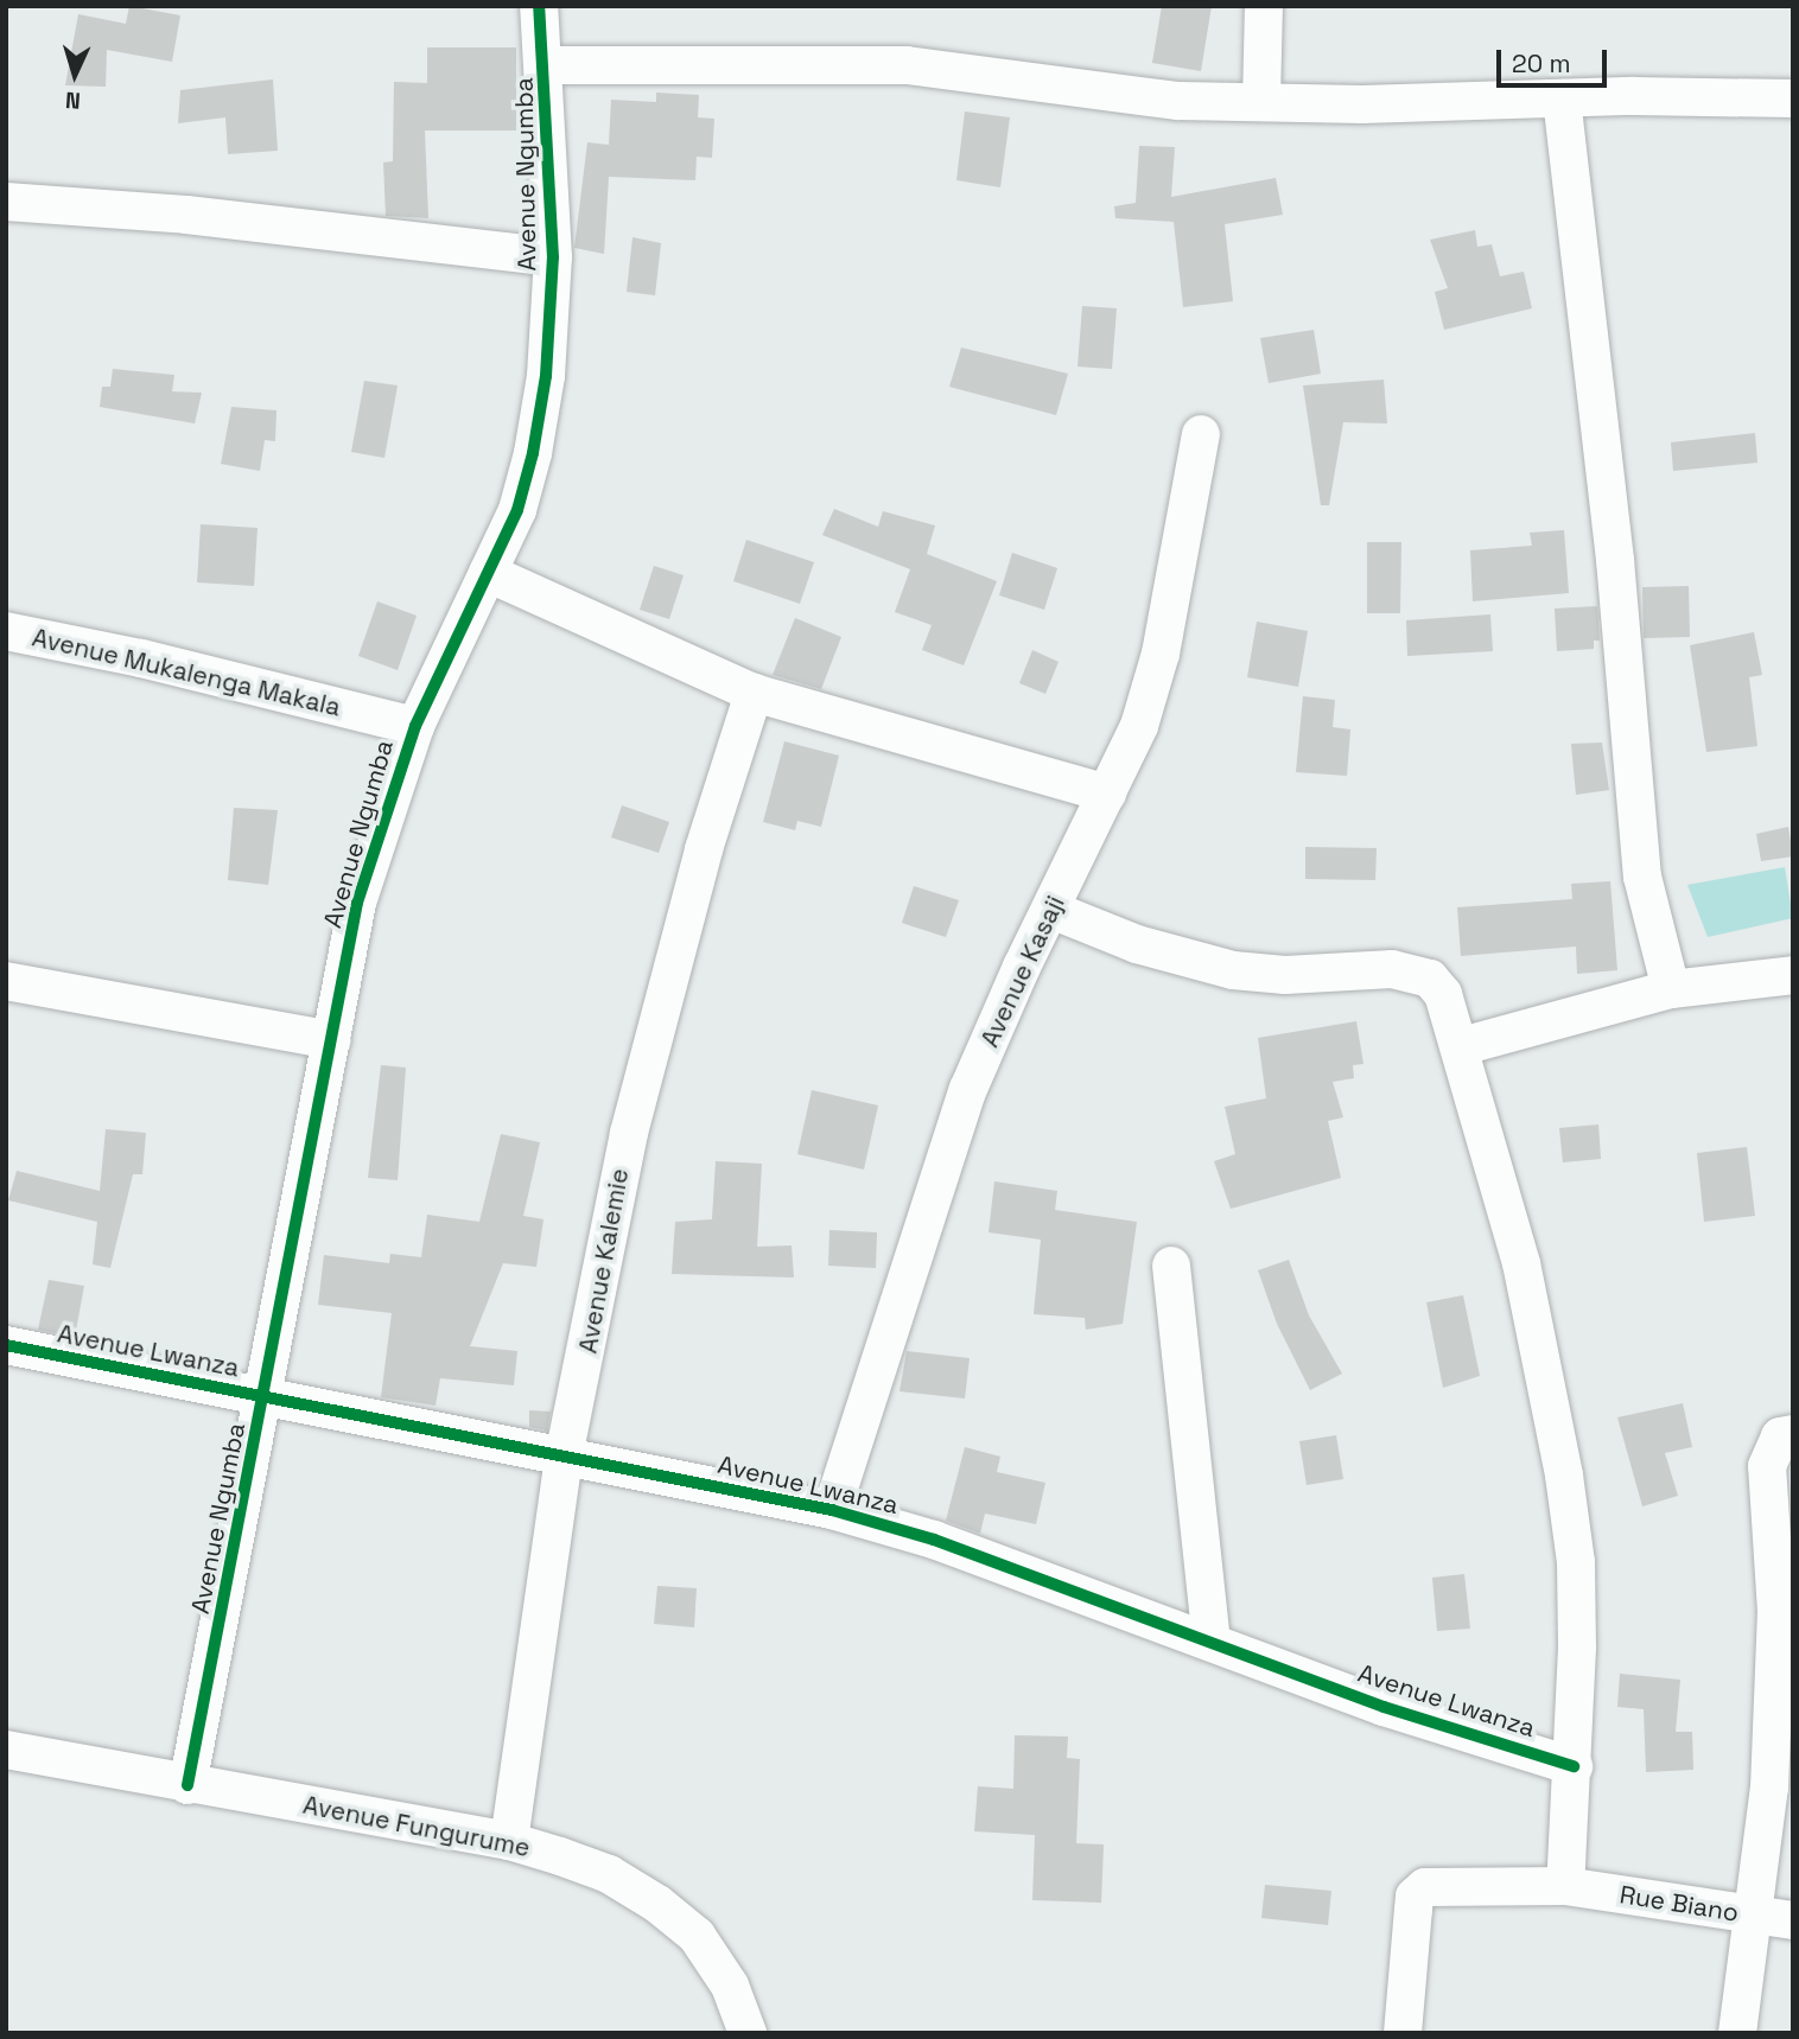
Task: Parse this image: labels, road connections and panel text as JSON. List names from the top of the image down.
{
  "streets": {
    "street": [
      "Avenue Ngumba",
      "Avenue Mukalenga Makala",
      "Avenue Kasaji",
      "Avenue Kalemie",
      "Avenue Lwanza",
      "Avenue Fungurume",
      "Rue Biano"
    ]
  },
  "crossings": [
    ["Avenue Ngumba", "Avenue Mukalenga Makala"],
    ["Avenue Ngumba", "Avenue Lwanza"],
    ["Avenue Ngumba", "Avenue Fungurume"],
    ["Avenue Kasaji", "Avenue Lwanza"],
    ["Avenue Kalemie", "Avenue Lwanza"],
    ["Avenue Kalemie", "Avenue Fungurume"]
  ],
  "scale_bar": "20 m",
  "north": "bottom"
}
